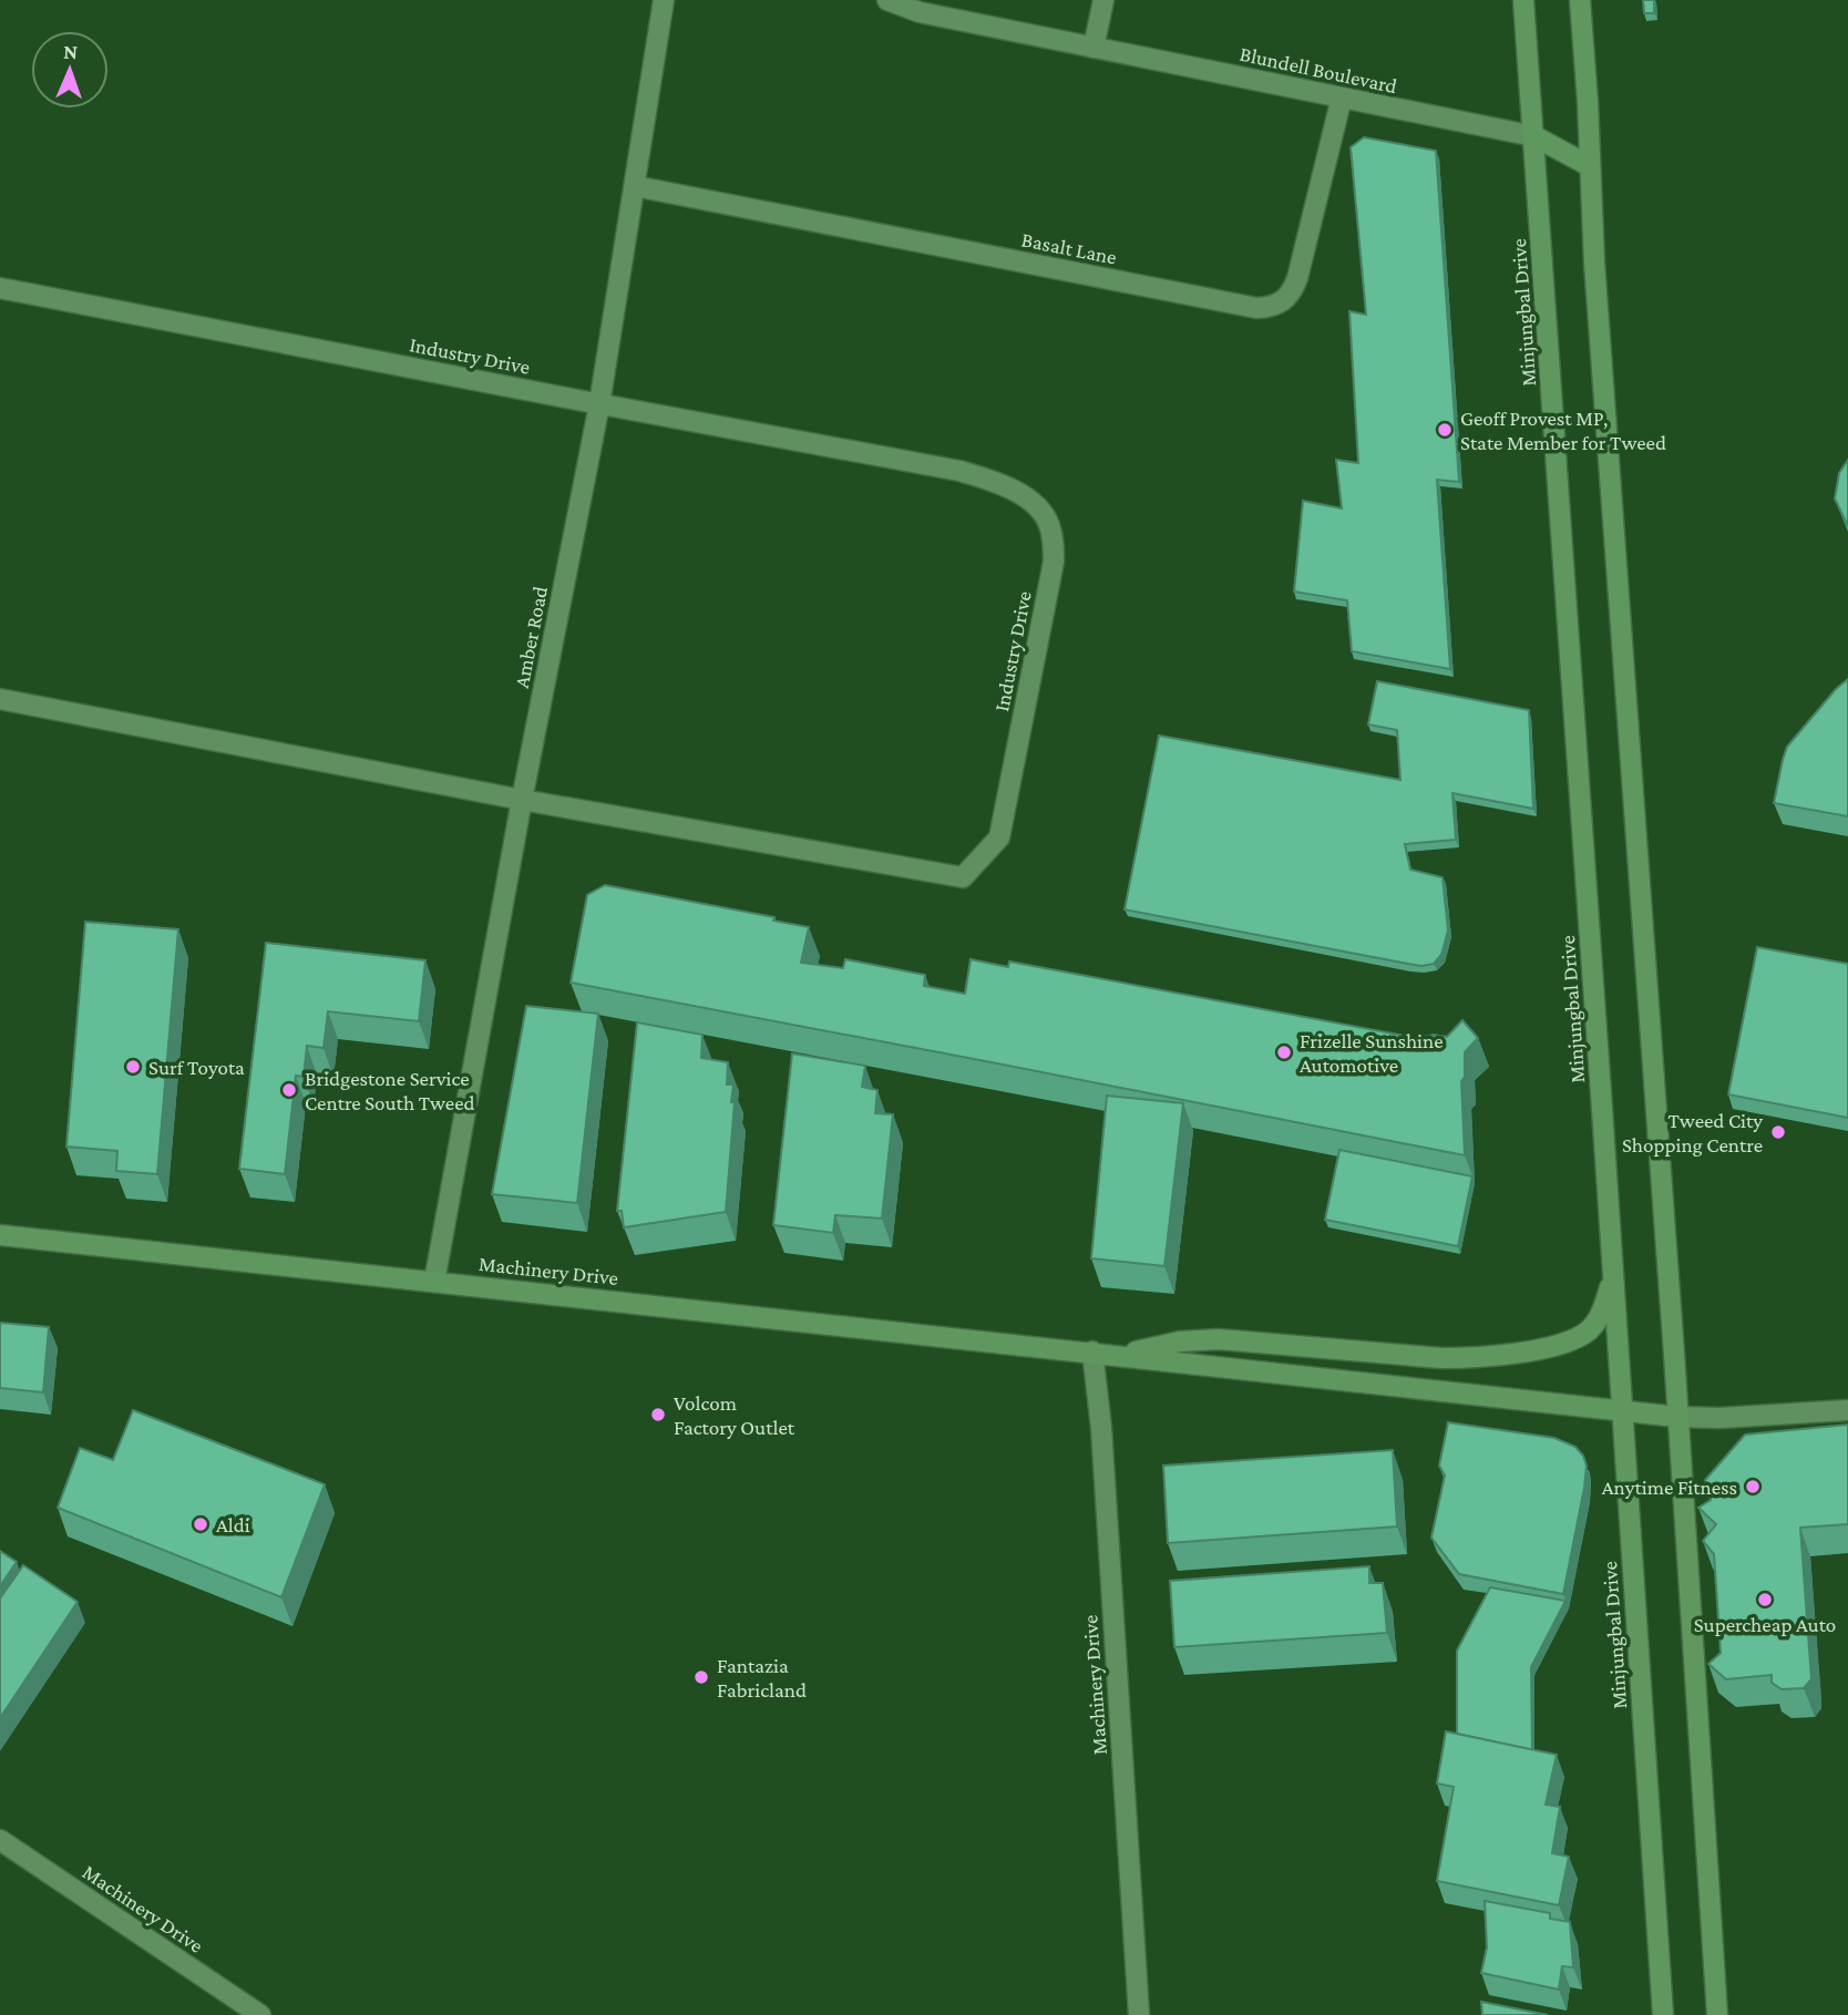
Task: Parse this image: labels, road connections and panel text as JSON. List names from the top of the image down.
{
  "streets": {
    "main road": ["Minjungbal Drive", "Machinery Drive"],
    "street": [
      "Blundell Boulevard",
      "Basalt Lane",
      "Industry Drive",
      "Amber Road"
    ]
  },
  "crossings": [
    ["Blundell Boulevard", "Basalt Lane"],
    ["Blundell Boulevard", "Minjungbal Drive"],
    ["Basalt Lane", "Amber Road"],
    ["Minjungbal Drive", "Machinery Drive"],
    ["Industry Drive", "Amber Road"],
    ["Amber Road", "Machinery Drive"]
  ],
  "places": [
    "Geoff Provest MP, State Member for Tweed",
    "Frizelle Sunshine Automotive",
    "Surf Toyota",
    "Bridgestone Service Centre South Tweed",
    "Tweed City Shopping Centre",
    "Volcom Factory Outlet",
    "Anytime Fitness",
    "Aldi",
    "Supercheap Auto",
    "Fantazia Fabricland"
  ],
  "north": "top"
}
